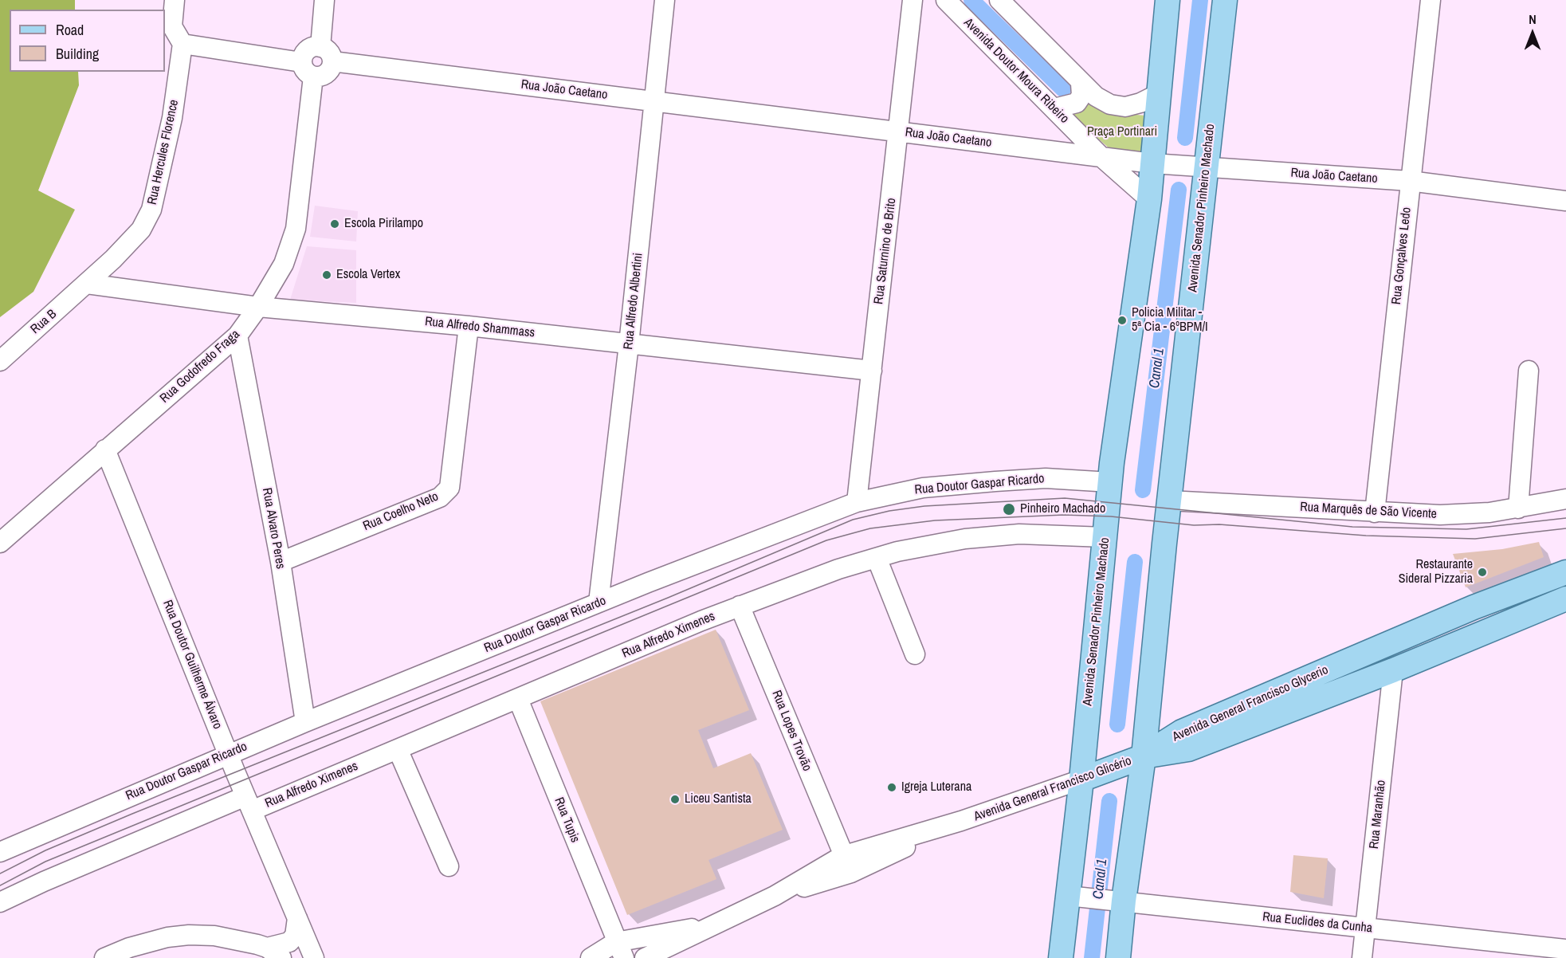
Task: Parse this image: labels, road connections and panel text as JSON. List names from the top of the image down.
{
  "streets": {
    "main road": ["Avenida Senador Pinheiro Machado", "Avenida General Francisco Glycerio", "Avenida General Francisco Glicério"],
    "street": [
      "Avenida Doutor Moura Ribeiro",
      "Rua João Caetano",
      "Rua Hercules Florence",
      "Rua Saturnino de Brito",
      "Rua Gonçalves Ledo",
      "Rua Alfredo Albertini",
      "Rua B",
      "Rua Alfredo Shammass",
      "Rua Godofredo Fraga",
      "Rua Doutor Gaspar Ricardo",
      "Rua Marquês de São Vicente",
      "Rua Coelho Neto",
      "Rua Alvaro Peres",
      "Rua Alfredo Ximenes",
      "Rua Doutor Guilherme Álvaro",
      "Rua Lopes Trovão",
      "Rua Maranhão",
      "Rua Tupis",
      "Rua Euclides da Cunha"
    ]
  },
  "crossings": [
    ["Avenida Doutor Moura Ribeiro", "Rua João Caetano"],
    ["Avenida Doutor Moura Ribeiro", "Avenida Senador Pinheiro Machado"],
    ["Rua João Caetano", "Avenida Senador Pinheiro Machado"],
    ["Rua João Caetano", "Rua Saturnino de Brito"],
    ["Rua João Caetano", "Rua Gonçalves Ledo"],
    ["Rua João Caetano", "Rua Alfredo Albertini"],
    ["Rua Hercules Florence", "Rua B"],
    ["Rua Hercules Florence", "Rua Alfredo Shammass"],
    ["Avenida Senador Pinheiro Machado", "Rua Doutor Gaspar Ricardo"],
    ["Avenida Senador Pinheiro Machado", "Rua Marquês de São Vicente"],
    ["Avenida Senador Pinheiro Machado", "Rua Alfredo Ximenes"],
    ["Avenida Senador Pinheiro Machado", "Avenida General Francisco Glycerio"],
    ["Avenida Senador Pinheiro Machado", "Avenida General Francisco Glicério"],
    ["Avenida Senador Pinheiro Machado", "Rua Euclides da Cunha"],
    ["Rua Saturnino de Brito", "Rua Alfredo Shammass"],
    ["Rua Saturnino de Brito", "Rua Doutor Gaspar Ricardo"],
    ["Rua Gonçalves Ledo", "Rua Marquês de São Vicente"],
    ["Rua Alfredo Albertini", "Rua Alfredo Shammass"],
    ["Rua Alfredo Albertini", "Rua Doutor Gaspar Ricardo"],
    ["Rua B", "Rua Alfredo Shammass"],
    ["Rua Alfredo Shammass", "Rua Godofredo Fraga"],
    ["Rua Alfredo Shammass", "Rua Coelho Neto"],
    ["Rua Godofredo Fraga", "Rua Alvaro Peres"],
    ["Rua Godofredo Fraga", "Rua Doutor Guilherme Álvaro"],
    ["Rua Doutor Gaspar Ricardo", "Rua Alvaro Peres"],
    ["Rua Doutor Gaspar Ricardo", "Rua Doutor Guilherme Álvaro"],
    ["Rua Coelho Neto", "Rua Alvaro Peres"],
    ["Rua Alfredo Ximenes", "Rua Doutor Guilherme Álvaro"],
    ["Rua Alfredo Ximenes", "Rua Lopes Trovão"],
    ["Rua Alfredo Ximenes", "Rua Tupis"],
    ["Avenida General Francisco Glycerio", "Avenida General Francisco Glicério"],
    ["Avenida General Francisco Glycerio", "Rua Maranhão"],
    ["Rua Lopes Trovão", "Avenida General Francisco Glicério"],
    ["Avenida General Francisco Glicério", "Rua Tupis"],
    ["Rua Maranhão", "Rua Euclides da Cunha"]
  ],
  "water": ["Canal 1"],
  "parks": ["Praça Portinari"],
  "places": [
    "Escola Pirilampo",
    "Escola Vertex",
    "Policia Militar - 5ª Cia - 6ºBPM/I",
    "Pinheiro Machado",
    "Restaurante Sideral Pizzaria",
    "Igreja Luterana",
    "Liceu Santista"
  ],
  "legend": ["Road", "Building"],
  "north": "top"
}
